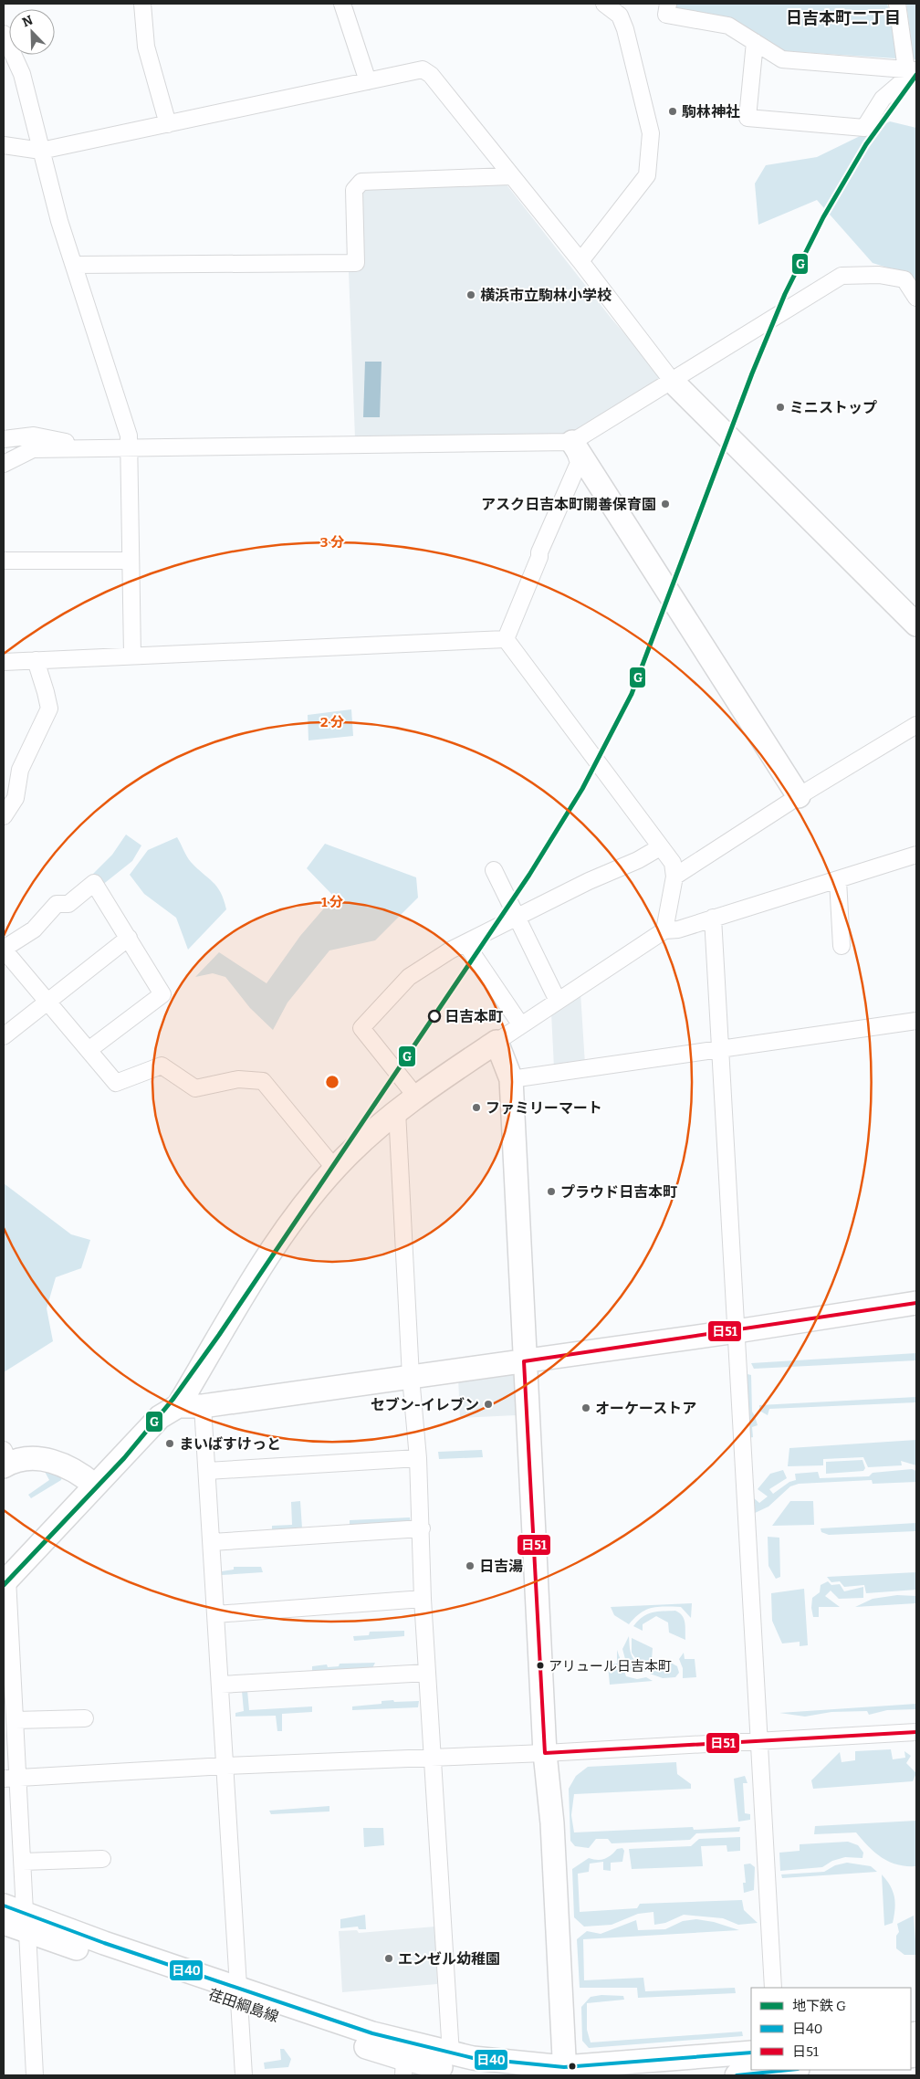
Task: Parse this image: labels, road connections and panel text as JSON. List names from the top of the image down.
{
  "streets": {
    "street": ["荏田綱島線"]
  },
  "districts": ["日吉本町二丁目"],
  "places": [
    "駒林神社",
    "横浜市立駒林小学校",
    "ミニストップ",
    "アスク日吉本町開善保育園",
    "日吉本町",
    "ファミリーマート",
    "プラウド日吉本町",
    "セブン-イレブン",
    "オーケーストア",
    "まいばすけっと",
    "日吉湯",
    "アリュール日吉本町",
    "エンゼル幼稚園"
  ],
  "lines": ["metro line G", "transit line 日51", "transit line 日40"],
  "legend": ["地下鉄 G", "日40", "日51"],
  "north": "top left",
  "rings": ["3 分", "2 分", "1 分"]
}
